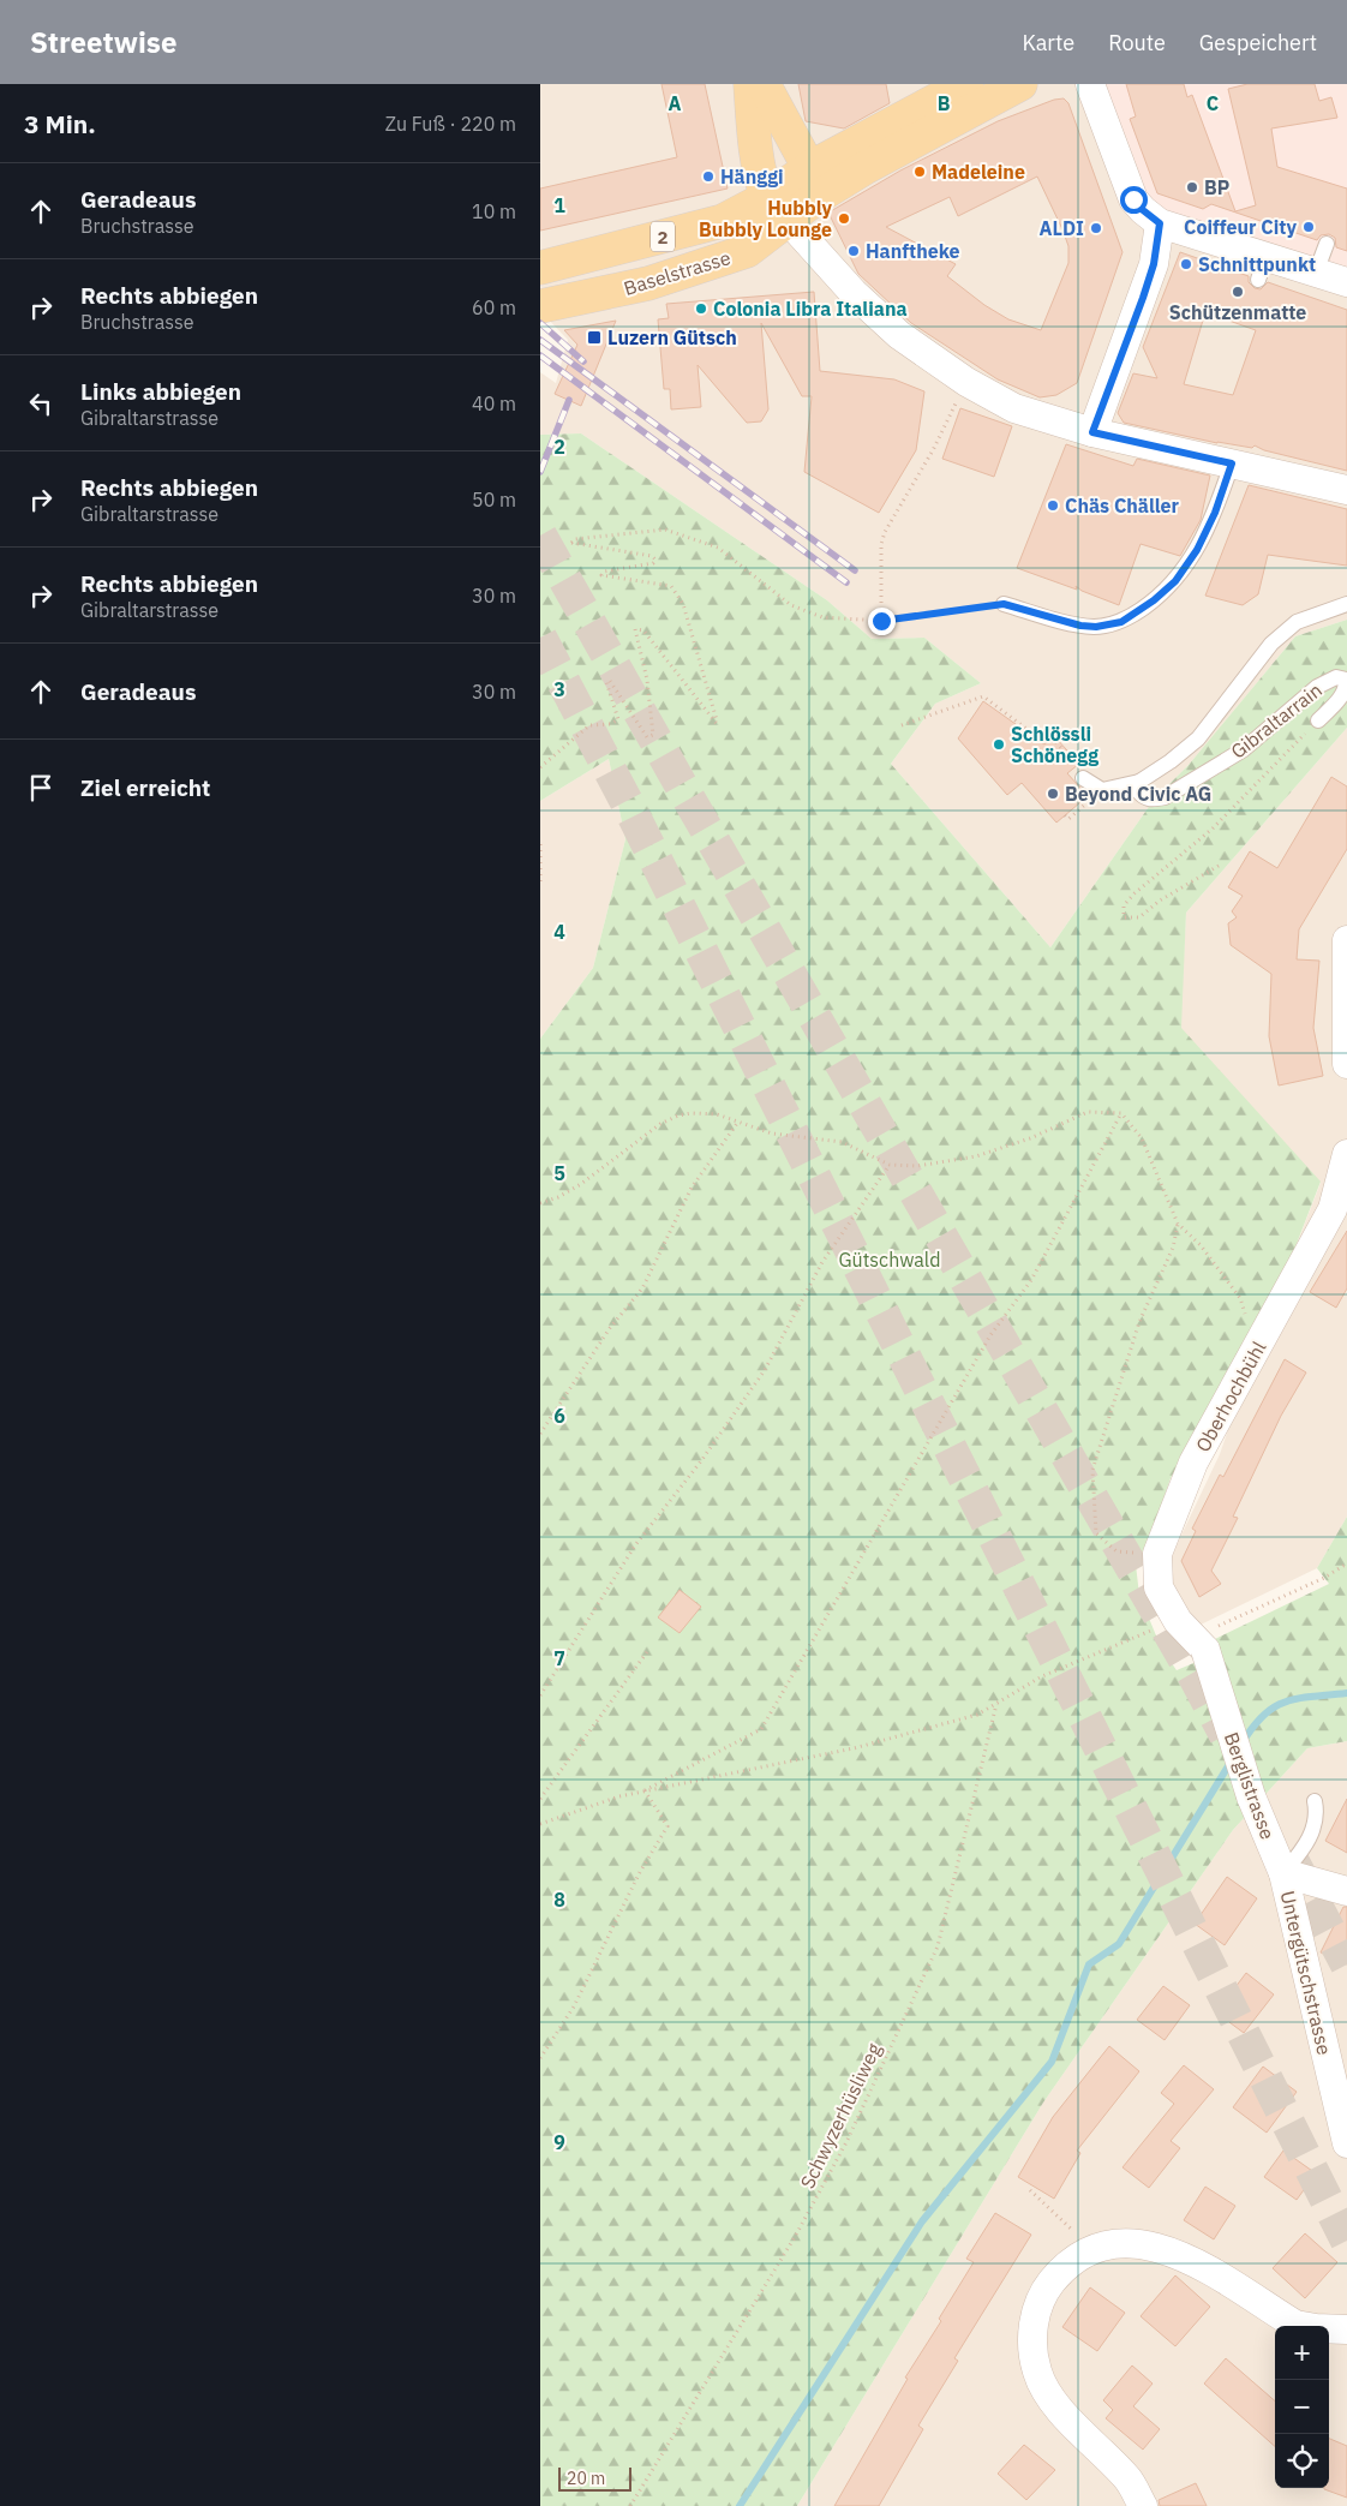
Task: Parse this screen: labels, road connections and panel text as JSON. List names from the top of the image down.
{
  "streets": {
    "main road": ["2", "Baselstrasse"],
    "street": ["Oberhochbühl", "Berglistrasse", "Untergütschstrasse"],
    "lane": ["Gibraltarrain"],
    "path": ["Schwyzerhüsliweg"]
  },
  "crossings": [
    ["Oberhochbühl", "Berglistrasse"],
    ["Berglistrasse", "Untergütschstrasse"]
  ],
  "parks": ["Gütschwald"],
  "places": {
    "other": [
      "Madeleine",
      "Hänggi",
      "BP",
      "Hubbly Bubbly Lounge",
      "Coiffeur City",
      "ALDI",
      "Hanftheke",
      "Schnittpunkt",
      "Schützenmatte",
      "Colonia Libra Italiana",
      "Chäs Chäller",
      "Schlössli Schönegg",
      "Beyond Civic AG"
    ],
    "transit": ["Luzern Gütsch"]
  },
  "scale_bar": "20 m",
  "page": {
    "header": "Streetwise",
    "nav": ["Karte", "Route", "Gespeichert"],
    "heading": ["3 Min.", "Zu Fuß · 220 m"],
    "list": [
      ["Geradeaus", "Bruchstrasse", "10 m"],
      ["Rechts abbiegen", "Bruchstrasse", "60 m"],
      ["Links abbiegen", "Gibraltarstrasse", "40 m"],
      ["Rechts abbiegen", "Gibraltarstrasse", "50 m"],
      ["Rechts abbiegen", "Gibraltarstrasse", "30 m"],
      ["Geradeaus", "30 m"],
      "Ziel erreicht"
    ],
    "map_buttons": ["+", "−"],
    "scale": "20 m"
  },
  "grid": {
    "columns": ["A", "B", "C"],
    "rows": [
      "1",
      "2",
      "3",
      "4",
      "5",
      "6",
      "7",
      "8",
      "9"
    ]
  }
}
